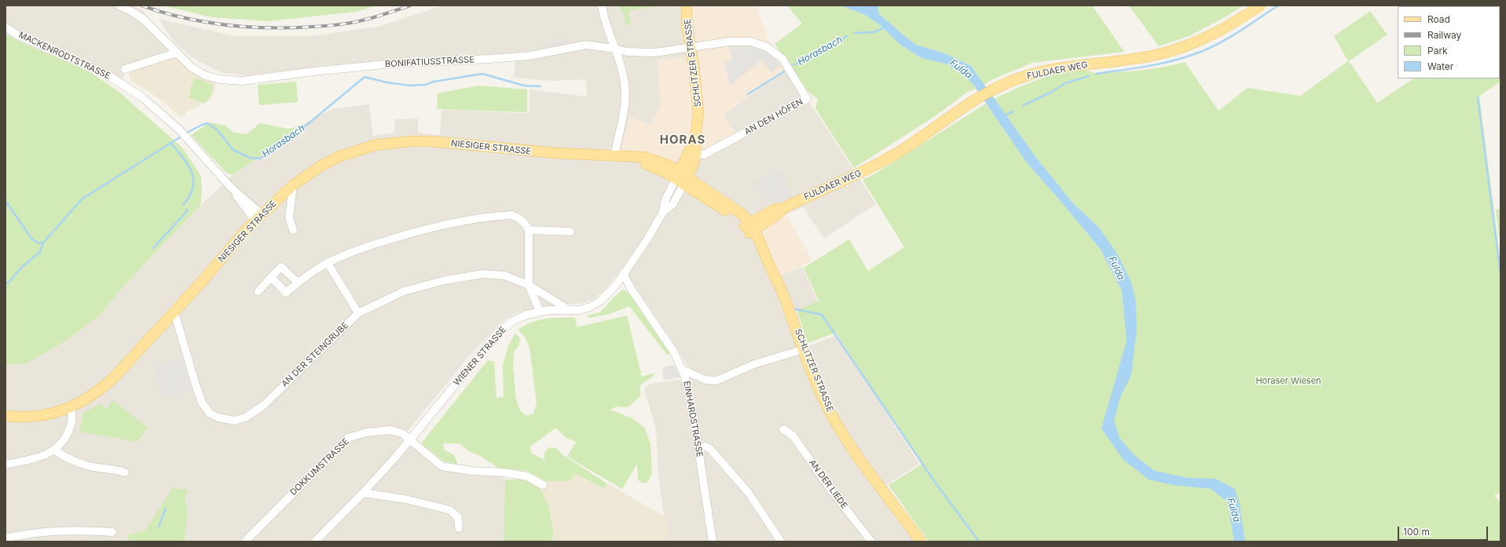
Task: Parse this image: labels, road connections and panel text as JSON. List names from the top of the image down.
{
  "streets": {
    "main road": ["SCHLITZER STRASSE", "FULDAER WEG", "NIESIGER STRASSE"],
    "street": [
      "MACKENRODTSTRASSE",
      "BONIFATIUSSTRASSE",
      "AN DEN HÖFEN",
      "AN DER STEINGRUBE",
      "WIENER STRASSE",
      "EINHARDSTRASSE",
      "DOKKUMSTRASSE",
      "AN DER LIEDE"
    ]
  },
  "crossings": [
    ["MACKENRODTSTRASSE", "NIESIGER STRASSE"],
    ["BONIFATIUSSTRASSE", "SCHLITZER STRASSE"],
    ["BONIFATIUSSTRASSE", "AN DEN HÖFEN"],
    ["SCHLITZER STRASSE", "FULDAER WEG"],
    ["SCHLITZER STRASSE", "AN DEN HÖFEN"],
    ["SCHLITZER STRASSE", "NIESIGER STRASSE"],
    ["SCHLITZER STRASSE", "WIENER STRASSE"],
    ["NIESIGER STRASSE", "AN DER STEINGRUBE"],
    ["NIESIGER STRASSE", "WIENER STRASSE"],
    ["AN DER STEINGRUBE", "WIENER STRASSE"],
    ["WIENER STRASSE", "EINHARDSTRASSE"],
    ["WIENER STRASSE", "DOKKUMSTRASSE"]
  ],
  "districts": ["HORAS"],
  "water": ["Horasbach", "Fulda"],
  "parks": ["Horaser Wiesen"],
  "legend": [
    "Road",
    "Railway",
    "Park",
    "Water"
  ],
  "scale_bar": "100 m"
}
